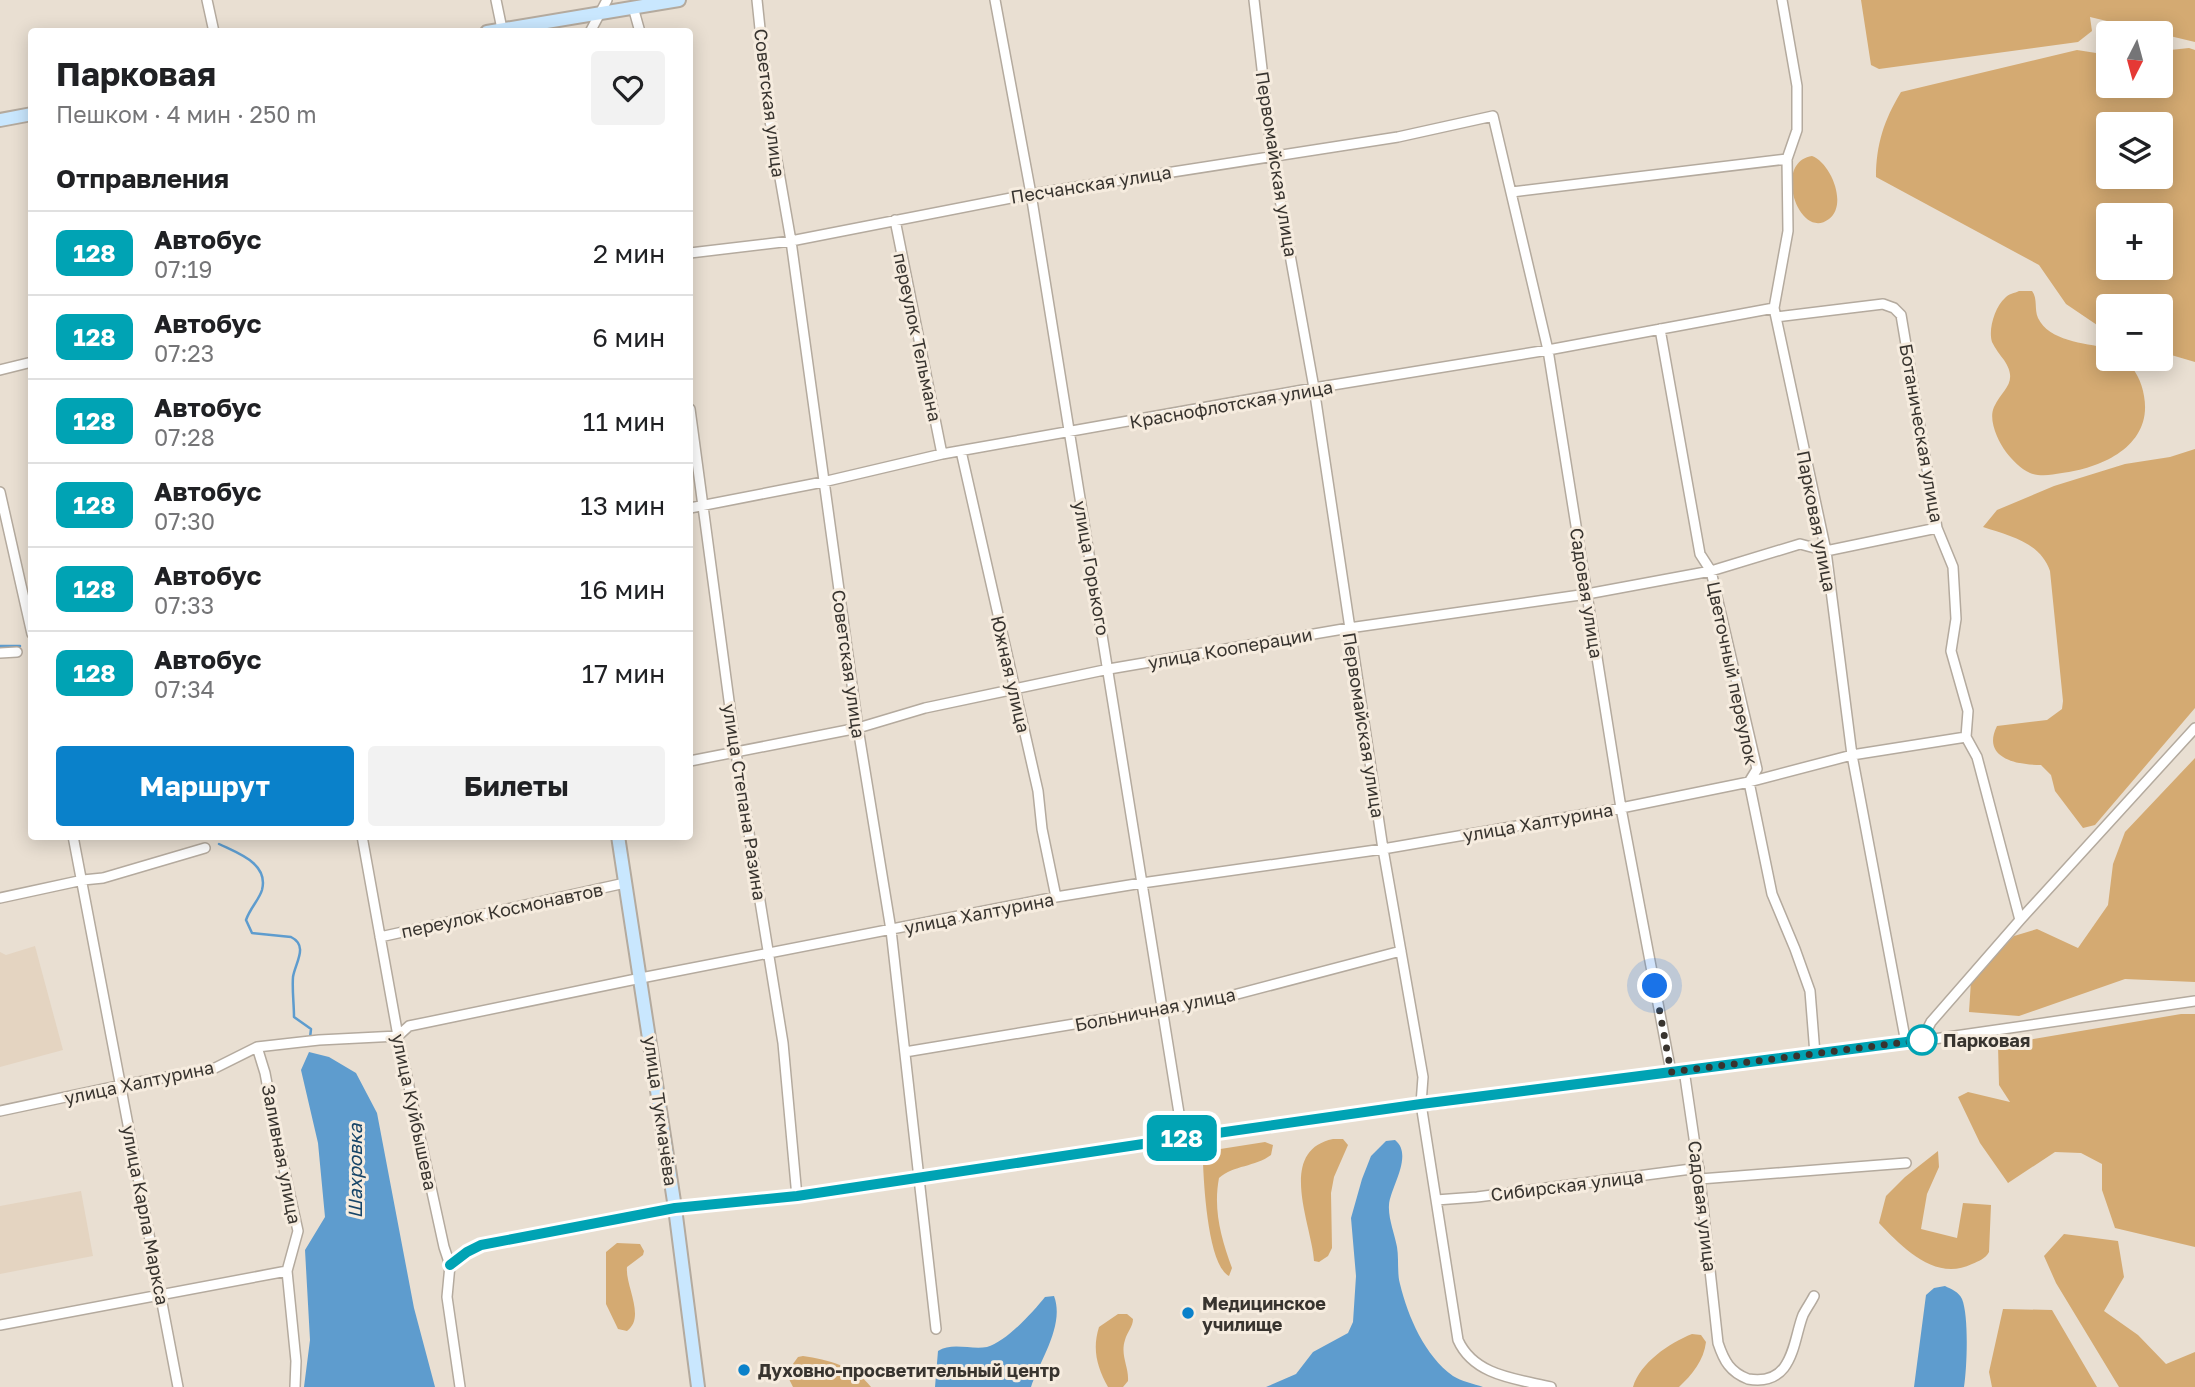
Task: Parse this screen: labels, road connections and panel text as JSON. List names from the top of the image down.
{
  "streets": {
    "street": [
      "Советская улица",
      "Первомайская улица",
      "Песчанская улица",
      "переулок Тельмана",
      "Краснофлотская улица",
      "Ботаническая улица",
      "Парковая улица",
      "улица Горького",
      "Садовая улица",
      "улица Кооперации",
      "Цветочный переулок",
      "Южная улица",
      "улица Степана Разина",
      "улица Халтурина",
      "переулок Космонавтов",
      "Больничная улица",
      "улица Тукмачёва",
      "улица Куйбышева",
      "Заливная улица",
      "Сибирская улица",
      "улица Карла Маркса"
    ]
  },
  "crossings": [
    ["Советская улица", "Песчанская улица"],
    ["Советская улица", "Краснофлотская улица"],
    ["Советская улица", "улица Кооперации"],
    ["Советская улица", "улица Халтурина"],
    ["Советская улица", "Больничная улица"],
    ["Первомайская улица", "Песчанская улица"],
    ["Первомайская улица", "Краснофлотская улица"],
    ["Первомайская улица", "улица Кооперации"],
    ["Первомайская улица", "улица Халтурина"],
    ["Первомайская улица", "Больничная улица"],
    ["Первомайская улица", "Сибирская улица"],
    ["Песчанская улица", "переулок Тельмана"],
    ["Песчанская улица", "улица Горького"],
    ["Песчанская улица", "Садовая улица"],
    ["переулок Тельмана", "Краснофлотская улица"],
    ["Краснофлотская улица", "Ботаническая улица"],
    ["Краснофлотская улица", "Парковая улица"],
    ["Краснофлотская улица", "улица Горького"],
    ["Краснофлотская улица", "Садовая улица"],
    ["Краснофлотская улица", "Цветочный переулок"],
    ["Краснофлотская улица", "Южная улица"],
    ["Краснофлотская улица", "улица Степана Разина"],
    ["Ботаническая улица", "Парковая улица"],
    ["Ботаническая улица", "улица Кооперации"],
    ["Ботаническая улица", "улица Халтурина"],
    ["Парковая улица", "улица Кооперации"],
    ["Парковая улица", "улица Халтурина"],
    ["улица Горького", "улица Кооперации"],
    ["улица Горького", "улица Халтурина"],
    ["улица Горького", "Больничная улица"],
    ["Садовая улица", "улица Кооперации"],
    ["Садовая улица", "улица Халтурина"],
    ["Садовая улица", "Сибирская улица"],
    ["улица Кооперации", "Цветочный переулок"],
    ["улица Кооперации", "Южная улица"],
    ["улица Кооперации", "улица Степана Разина"],
    ["Цветочный переулок", "улица Халтурина"],
    ["Южная улица", "улица Халтурина"],
    ["улица Степана Разина", "улица Халтурина"],
    ["улица Халтурина", "улица Тукмачёва"],
    ["улица Халтурина", "улица Куйбышева"],
    ["улица Халтурина", "Заливная улица"],
    ["улица Халтурина", "улица Карла Маркса"],
    ["переулок Космонавтов", "улица Тукмачёва"],
    ["переулок Космонавтов", "улица Куйбышева"]
  ],
  "water": ["Шахровка"],
  "places": ["Парковая", "Медицинское училище", "Духовно-просветительный центр"],
  "lines": ["bus line 128"],
  "north": "bottom",
  "page": {
    "on_map": "128",
    "map_buttons": ["+", "−"],
    "heading": [
      ["Парковая", "Пешком · 4 мин · 250 m"],
      "Отправления"
    ],
    "list": [
      {
        "mark": "128",
        "name": "Автобус",
        "note": "07:19",
        "value": "2 мин"
      },
      {
        "mark": "128",
        "name": "Автобус",
        "note": "07:23",
        "value": "6 мин"
      },
      {
        "mark": "128",
        "name": "Автобус",
        "note": "07:28",
        "value": "11 мин"
      },
      {
        "mark": "128",
        "name": "Автобус",
        "note": "07:30",
        "value": "13 мин"
      },
      {
        "mark": "128",
        "name": "Автобус",
        "note": "07:33",
        "value": "16 мин"
      },
      {
        "mark": "128",
        "name": "Автобус",
        "note": "07:34",
        "value": "17 мин"
      }
    ],
    "buttons": ["Маршрут", "Билеты"]
  }
}
